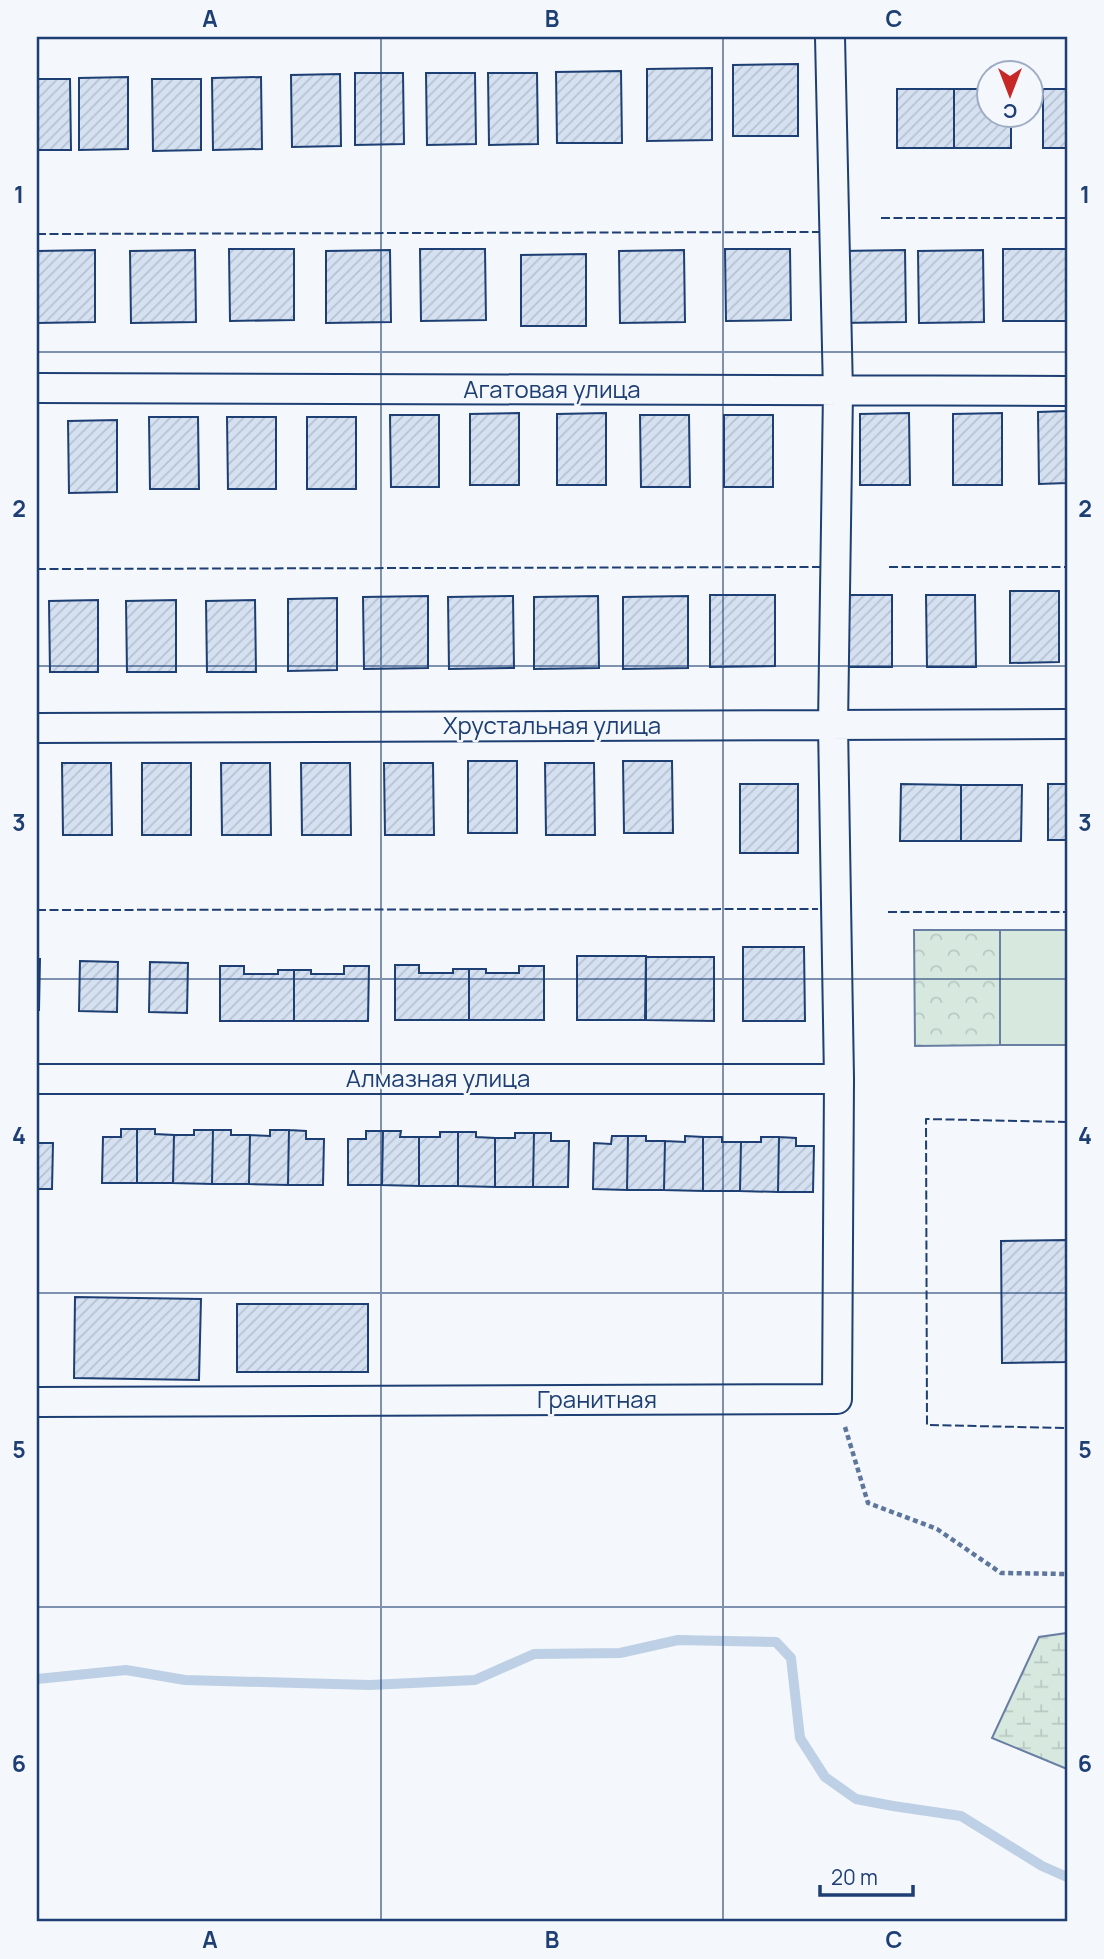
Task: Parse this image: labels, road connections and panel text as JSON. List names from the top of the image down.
{
  "streets": {
    "street": [
      "Агатовая улица",
      "Хрустальная улица",
      "Алмазная улица",
      "Гранитная"
    ]
  },
  "scale_bar": "20 m",
  "north": "bottom",
  "grid": {
    "columns": ["A", "B", "C"],
    "rows": [
      "1",
      "2",
      "3",
      "4",
      "5",
      "6"
    ]
  }
}
